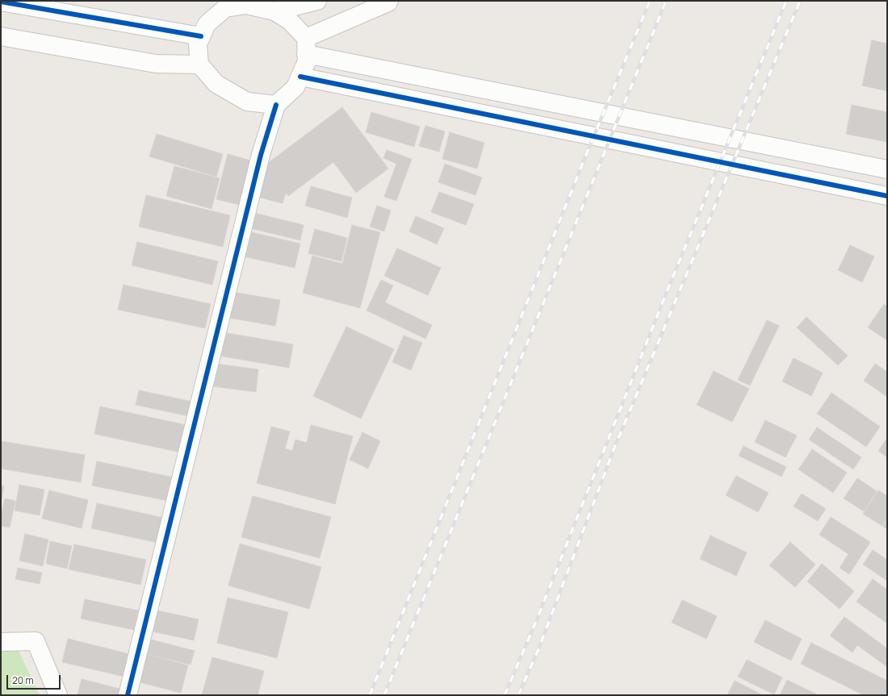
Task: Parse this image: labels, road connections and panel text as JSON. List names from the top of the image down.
{
  "scale_bar": "20 m"
}
